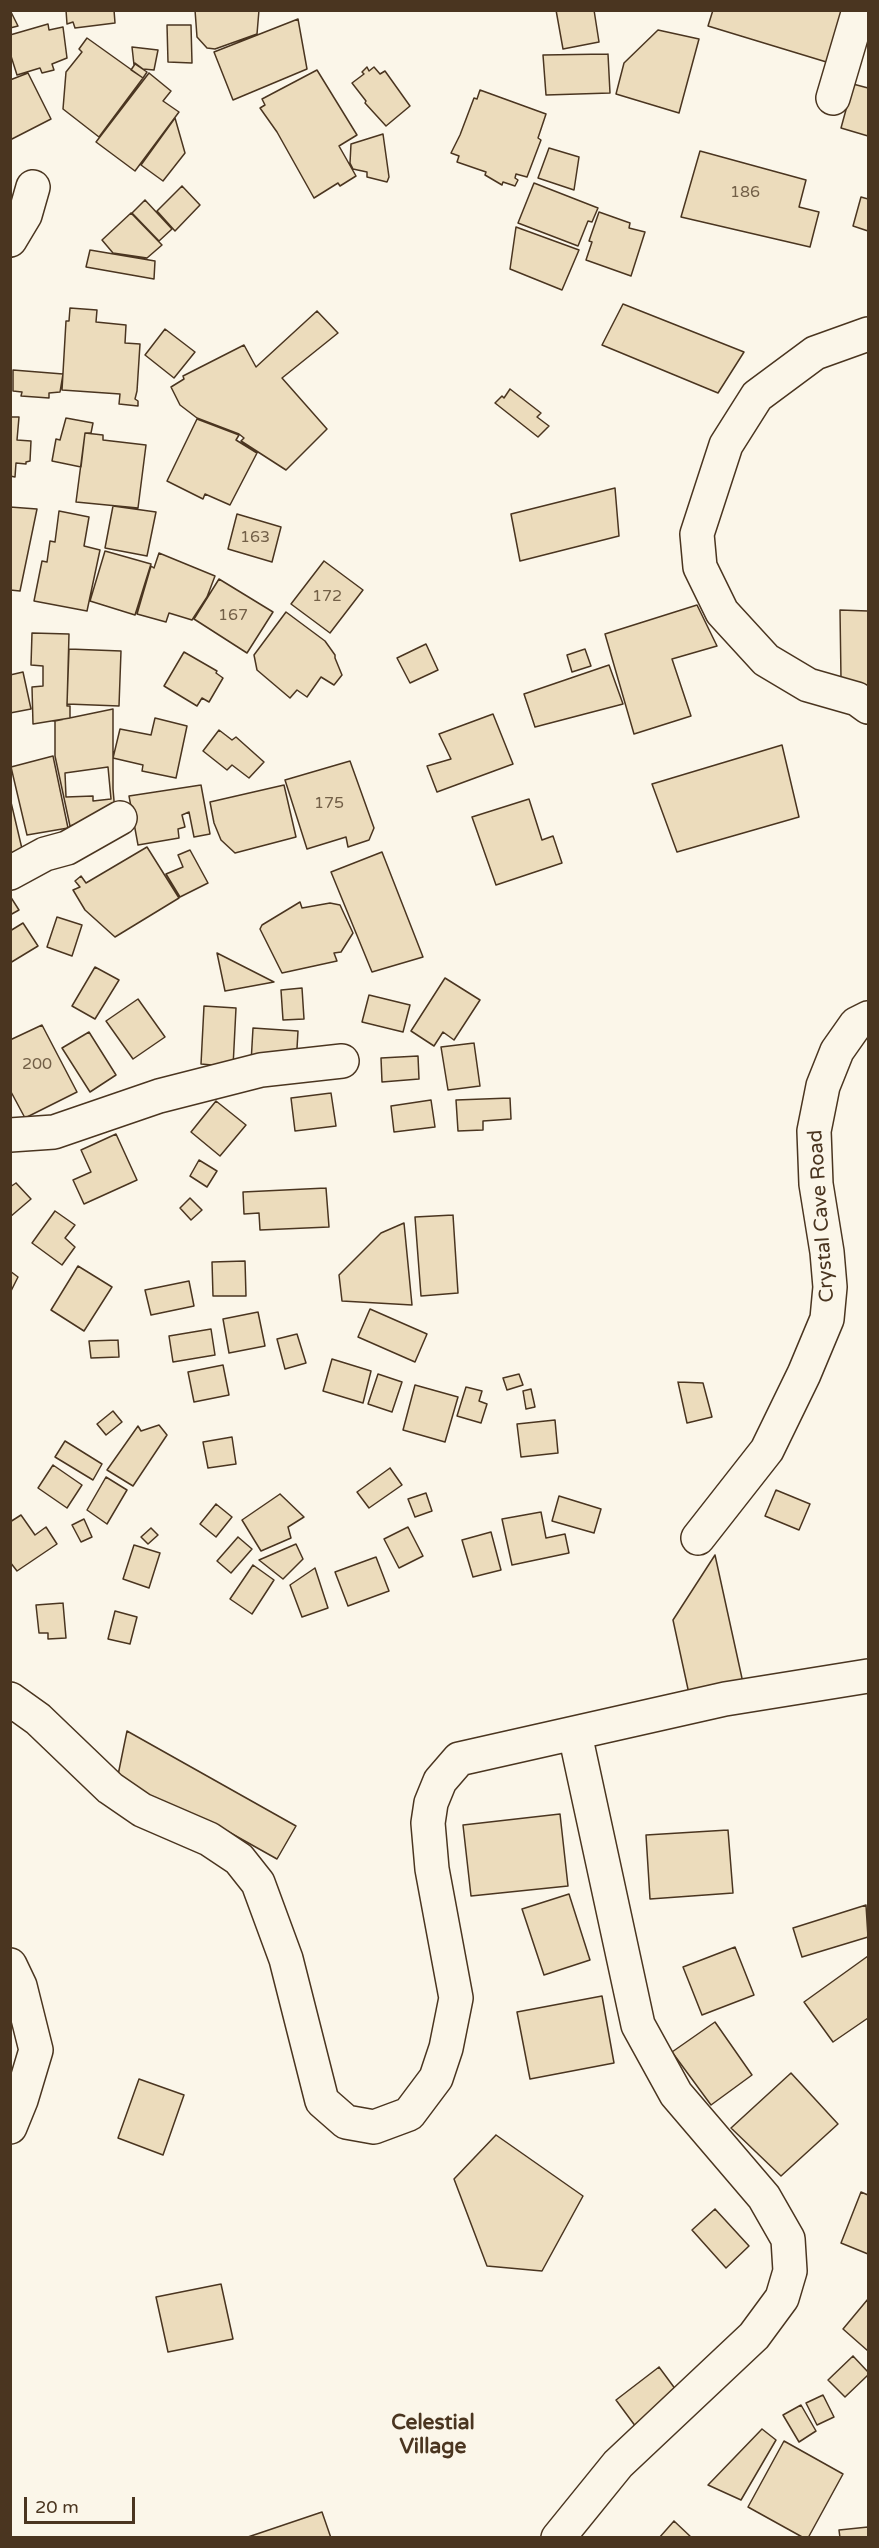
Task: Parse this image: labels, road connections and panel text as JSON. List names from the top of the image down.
{
  "streets": {
    "street": ["Crystal Cave Road"]
  },
  "districts": ["Celestial Village"],
  "house_numbers": [
    "186",
    "163",
    "172",
    "167",
    "175",
    "200"
  ],
  "scale_bar": "20 m"
}
